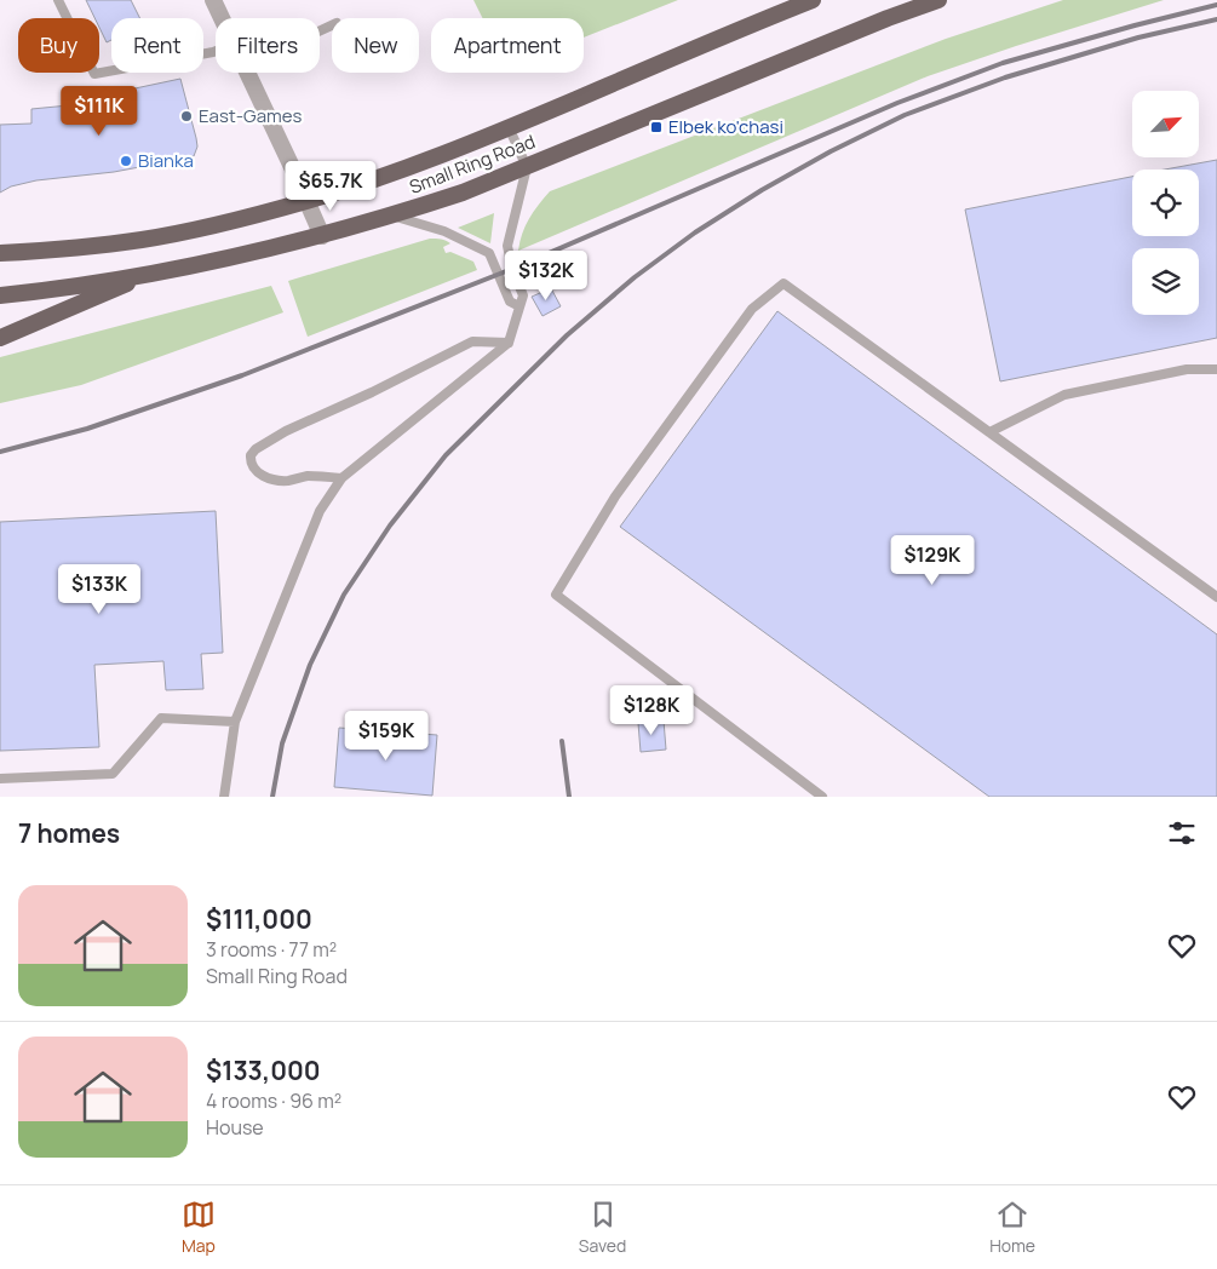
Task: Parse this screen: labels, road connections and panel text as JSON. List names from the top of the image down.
{
  "streets": {
    "highway": ["Small Ring Road"]
  },
  "places": {
    "other": ["East-Games", "Bianka"],
    "transit": ["Elbek ko'chasi"]
  },
  "north": "top right",
  "page": {
    "chip": [
      "Buy",
      "Rent",
      "Filters",
      "New",
      "Apartment"
    ],
    "price": [
      "$111K",
      "$65.7K",
      "$132K",
      "$129K",
      "$133K",
      "$128K",
      "$159K"
    ],
    "heading": "7 homes",
    "list": [
      {
        "name": "$111,000",
        "note": "3 rooms · 77 m² · Small Ring Road"
      },
      {
        "name": "$133,000",
        "note": "4 rooms · 96 m² · House"
      }
    ],
    "tabs": ["Map", "Saved", "Home"]
  }
}
